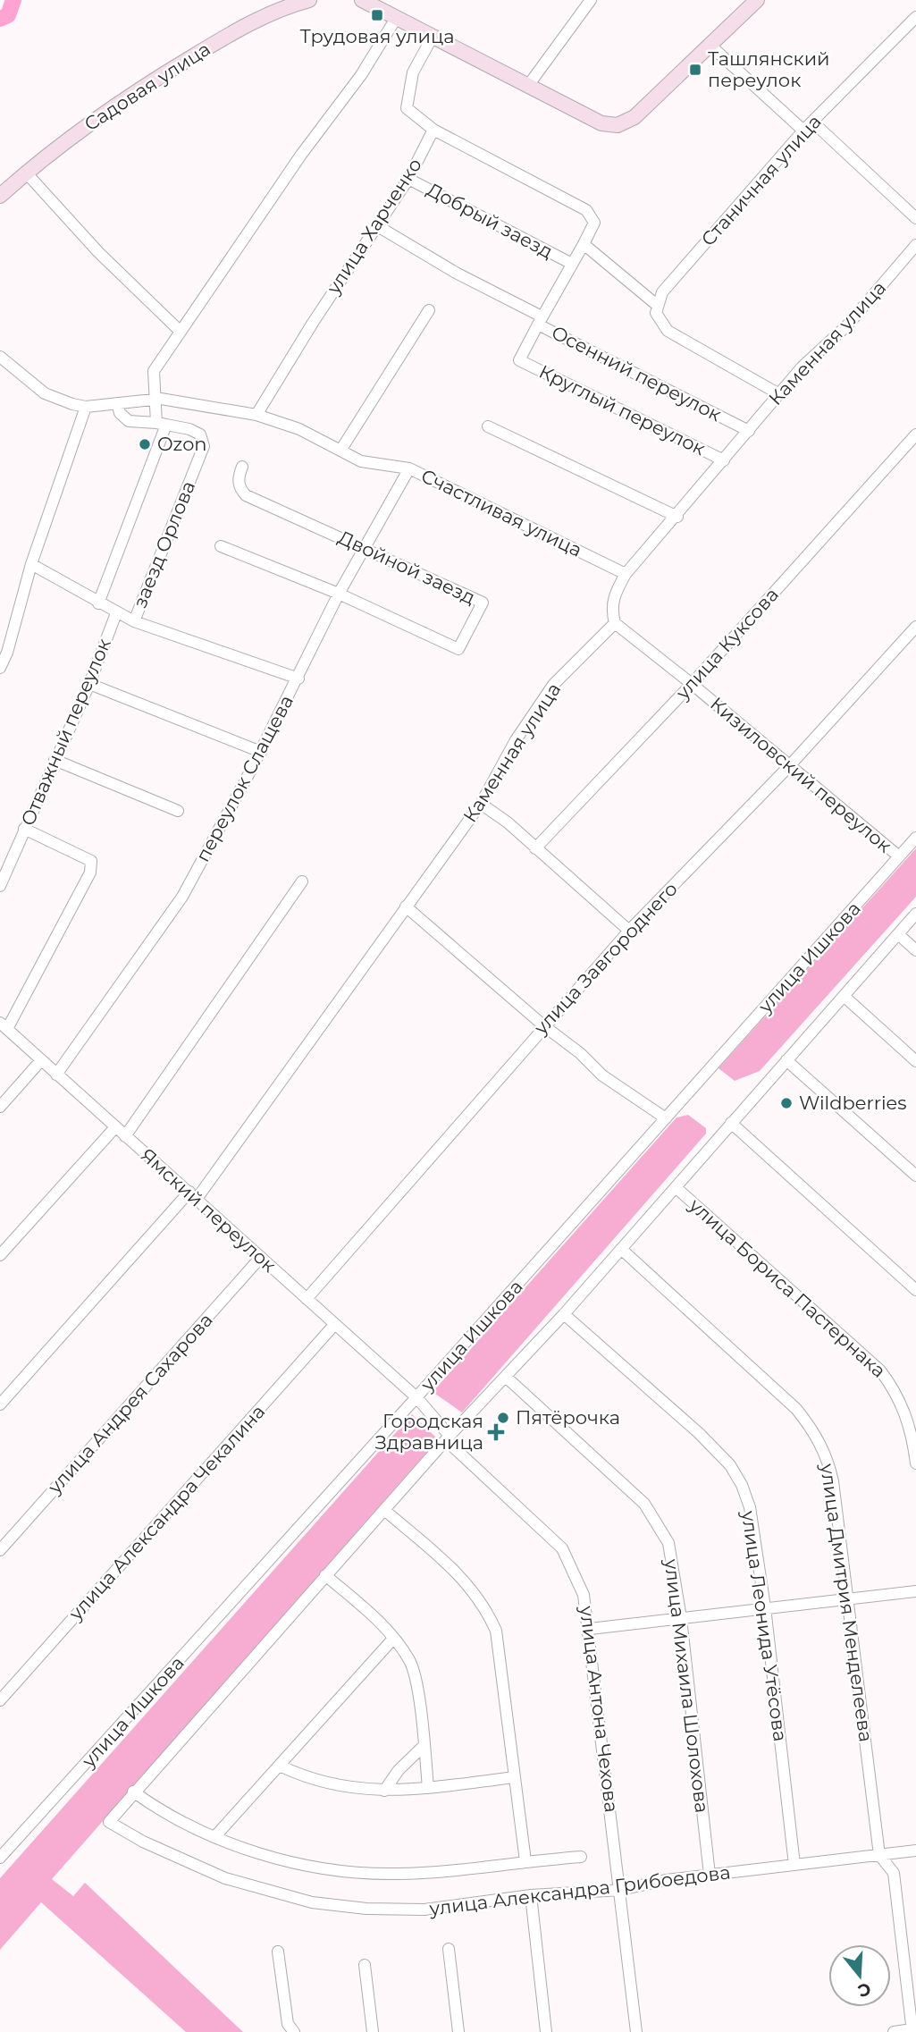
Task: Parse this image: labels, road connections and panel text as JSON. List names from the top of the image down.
{
  "streets": {
    "street": [
      "Садовая улица",
      "Станичная улица",
      "Добрый заезд",
      "улица Харченко",
      "Каменная улица",
      "Осенний переулок",
      "Круглый переулок",
      "Счастливая улица",
      "заезд Орлова",
      "Двойной заезд",
      "улица Куксова",
      "Отважный переулок",
      "Кизиловский переулок",
      "переулок Слащева",
      "улица Ишкова",
      "улица Завгороднего",
      "Ямский переулок",
      "улица Бориса Пастернака",
      "улица Андрея Сахарова",
      "улица Александра Чекалина",
      "улица Дмитрия Менделеева",
      "улица Леонида Утёсова",
      "улица Михаила Шолохова",
      "улица Антона Чехова",
      "улица Александра Грибоедова"
    ]
  },
  "crossings": [
    ["Добрый заезд", "улица Харченко"],
    ["Добрый заезд", "Осенний переулок"],
    ["улица Харченко", "Счастливая улица"],
    ["Каменная улица", "Осенний переулок"],
    ["Каменная улица", "Круглый переулок"],
    ["Каменная улица", "Счастливая улица"],
    ["Каменная улица", "Кизиловский переулок"],
    ["Каменная улица", "Ямский переулок"],
    ["Осенний переулок", "Круглый переулок"],
    ["Счастливая улица", "переулок Слащева"],
    ["Двойной заезд", "переулок Слащева"],
    ["улица Куксова", "Кизиловский переулок"],
    ["Кизиловский переулок", "улица Ишкова"],
    ["Кизиловский переулок", "улица Завгороднего"],
    ["переулок Слащева", "Ямский переулок"],
    ["улица Ишкова", "Ямский переулок"],
    ["улица Ишкова", "улица Антона Чехова"],
    ["улица Завгороднего", "Ямский переулок"],
    ["Ямский переулок", "улица Андрея Сахарова"],
    ["Ямский переулок", "улица Александра Чекалина"],
    ["Ямский переулок", "улица Антона Чехова"],
    ["улица Дмитрия Менделеева", "улица Александра Грибоедова"],
    ["улица Леонида Утёсова", "улица Александра Грибоедова"],
    ["улица Михаила Шолохова", "улица Александра Грибоедова"],
    ["улица Антона Чехова", "улица Александра Грибоедова"]
  ],
  "places": {
    "transit": ["Трудовая улица", "Ташлянский переулок"],
    "other": ["Ozon", "Wildberries", "Пятёрочка"],
    "health": ["Городская Здравница"]
  },
  "north": "bottom"
}
